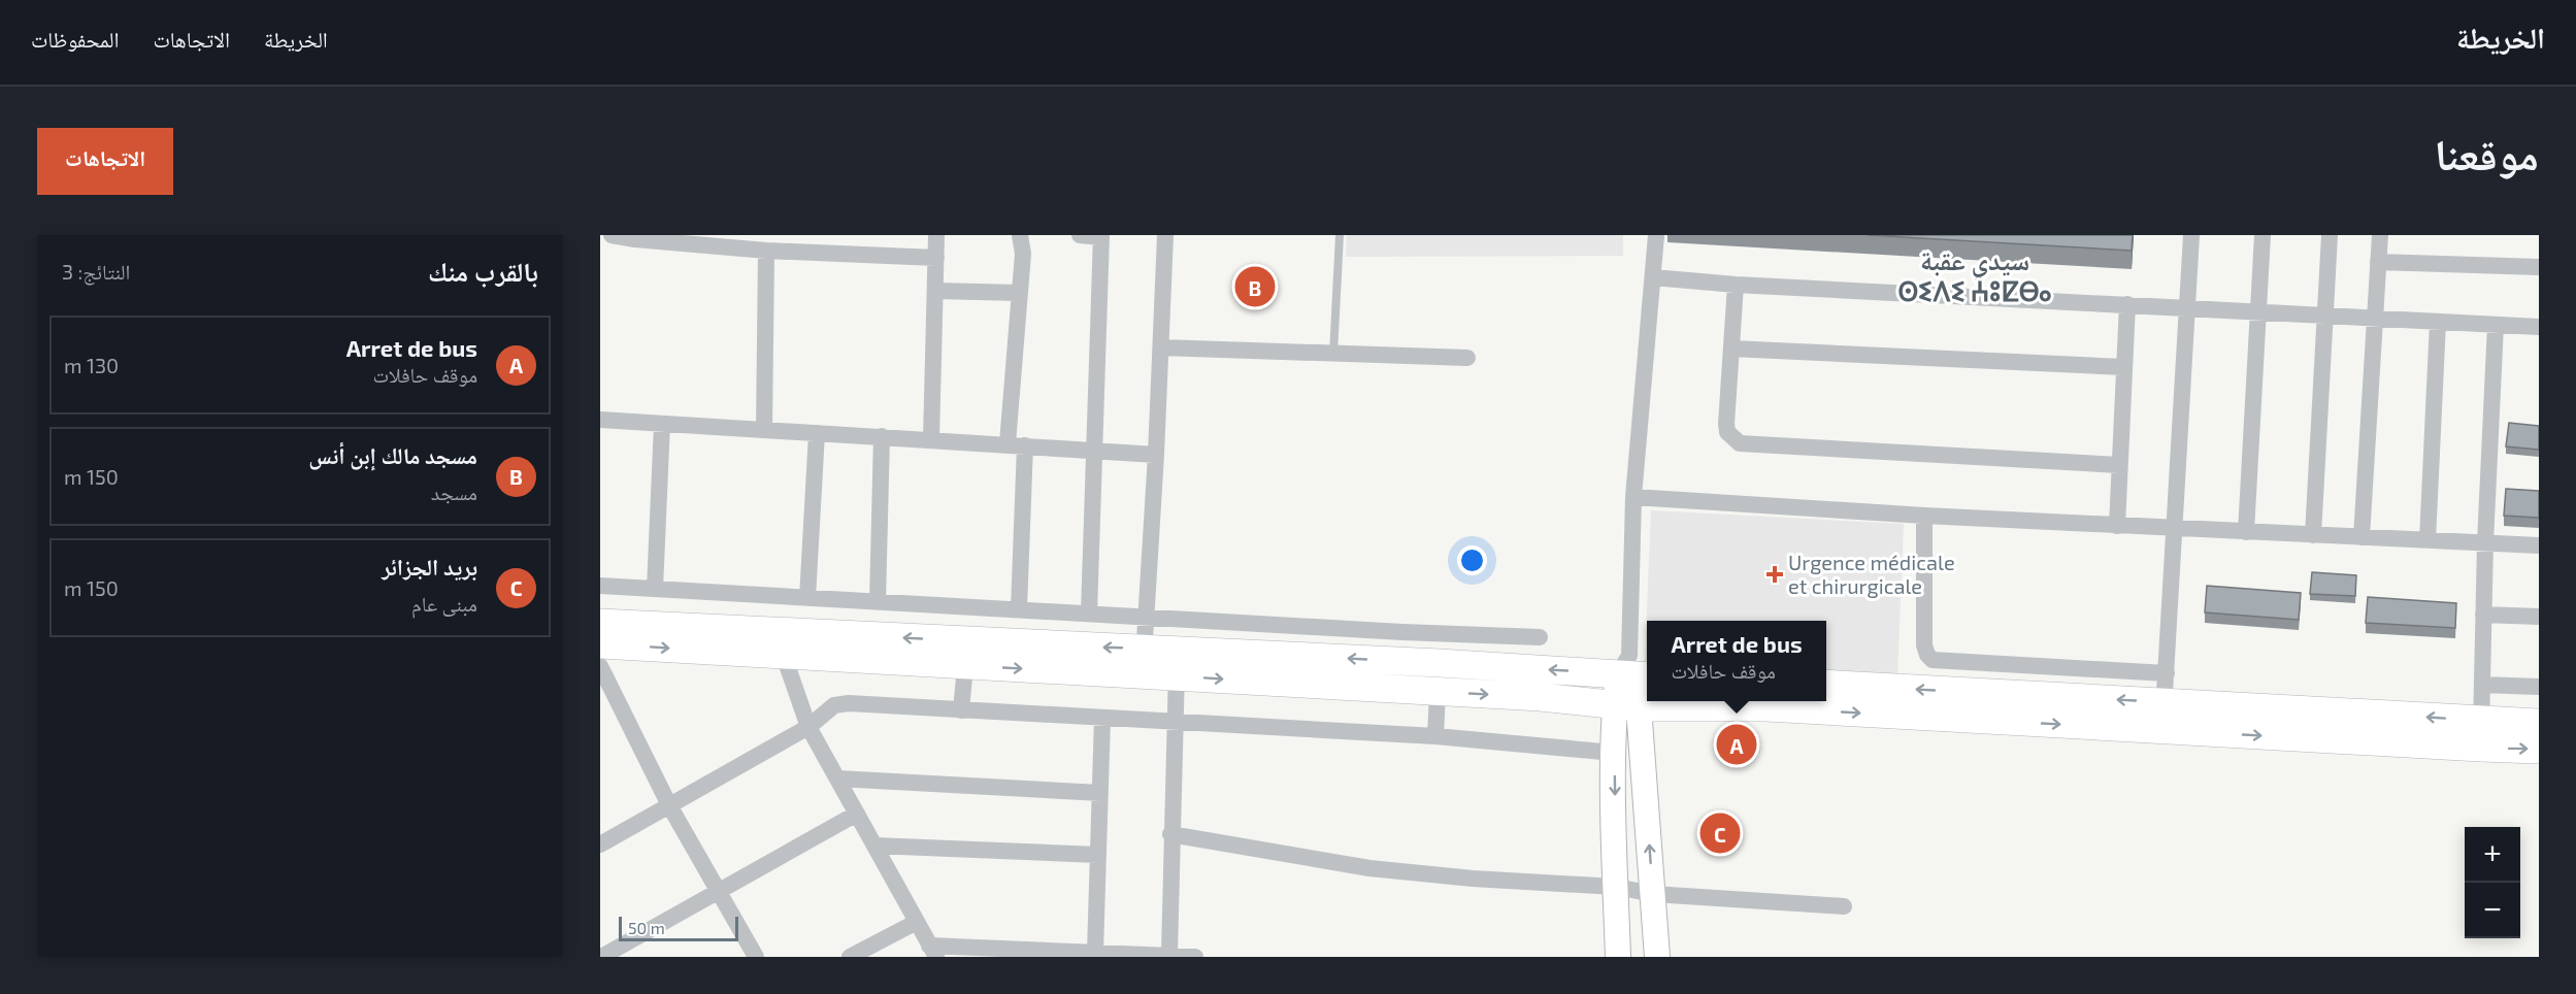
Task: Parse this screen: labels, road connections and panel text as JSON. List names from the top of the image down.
{
  "districts": ["سيدي عقبة ⵙⵉⴷⵉ ⵄⵓⵇⴱⴰ"],
  "places": {
    "health": ["Urgence médicale et chirurgicale"]
  },
  "scale_bar": "50 m",
  "page": {
    "header": "الخريطة",
    "nav": ["الخريطة", "الاتجاهات", "المحفوظات"],
    "title": "موقعنا",
    "buttons": "الاتجاهات",
    "heading": ["بالقرب منك", "النتائج: 3"],
    "pins": ["B", "A", "C"],
    "list": [
      {
        "mark": "A",
        "name": "Arret de bus",
        "note": "موقف حافلات",
        "value": "130 m"
      },
      {
        "mark": "B",
        "name": "مسجد مالك إبن أنس",
        "note": "مسجد",
        "value": "150 m"
      },
      {
        "mark": "C",
        "name": "بريد الجزائر",
        "note": "مبنى عام",
        "value": "150 m"
      }
    ],
    "popup": ["Arret de bus", "موقف حافلات"],
    "map_buttons": ["+", "−"],
    "scale": "50 m"
  }
}
